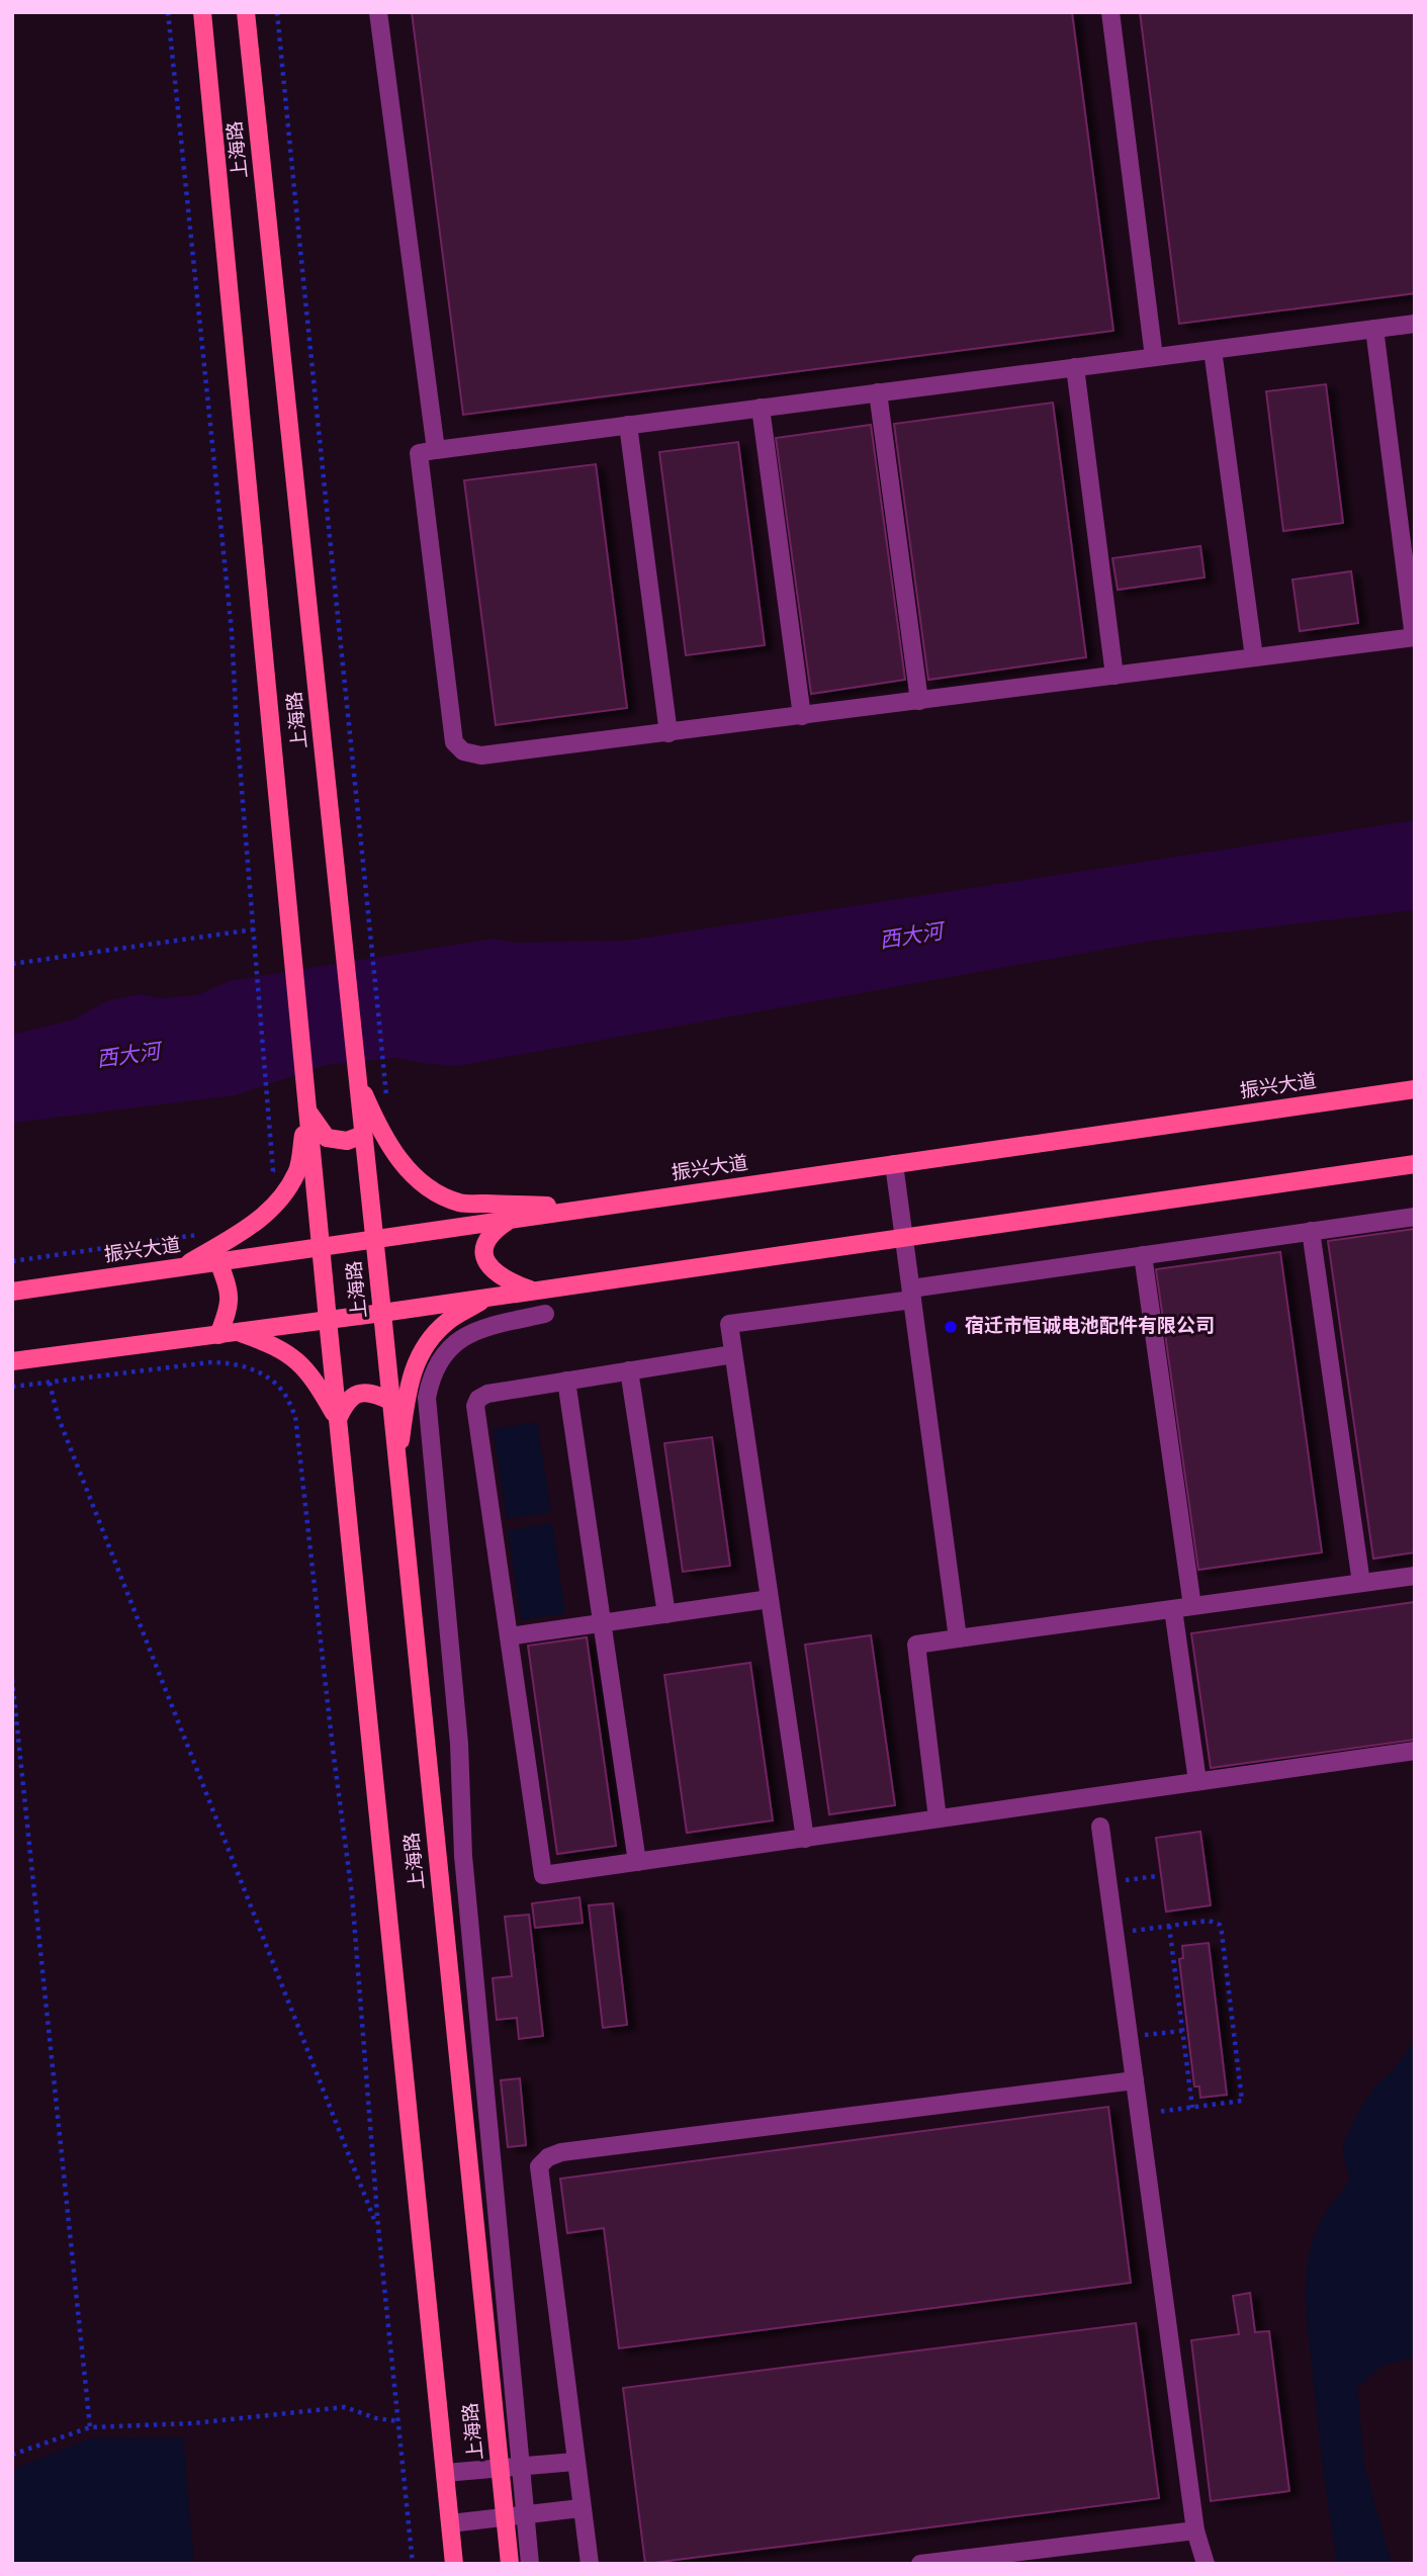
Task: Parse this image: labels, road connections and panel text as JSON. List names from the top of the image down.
{
  "streets": {
    "main road": ["上海路", "振兴大道"]
  },
  "crossings": [
    ["上海路", "振兴大道"]
  ],
  "water": ["西大河"],
  "places": ["宿迁市恒诚电池配件有限公司"]
}
